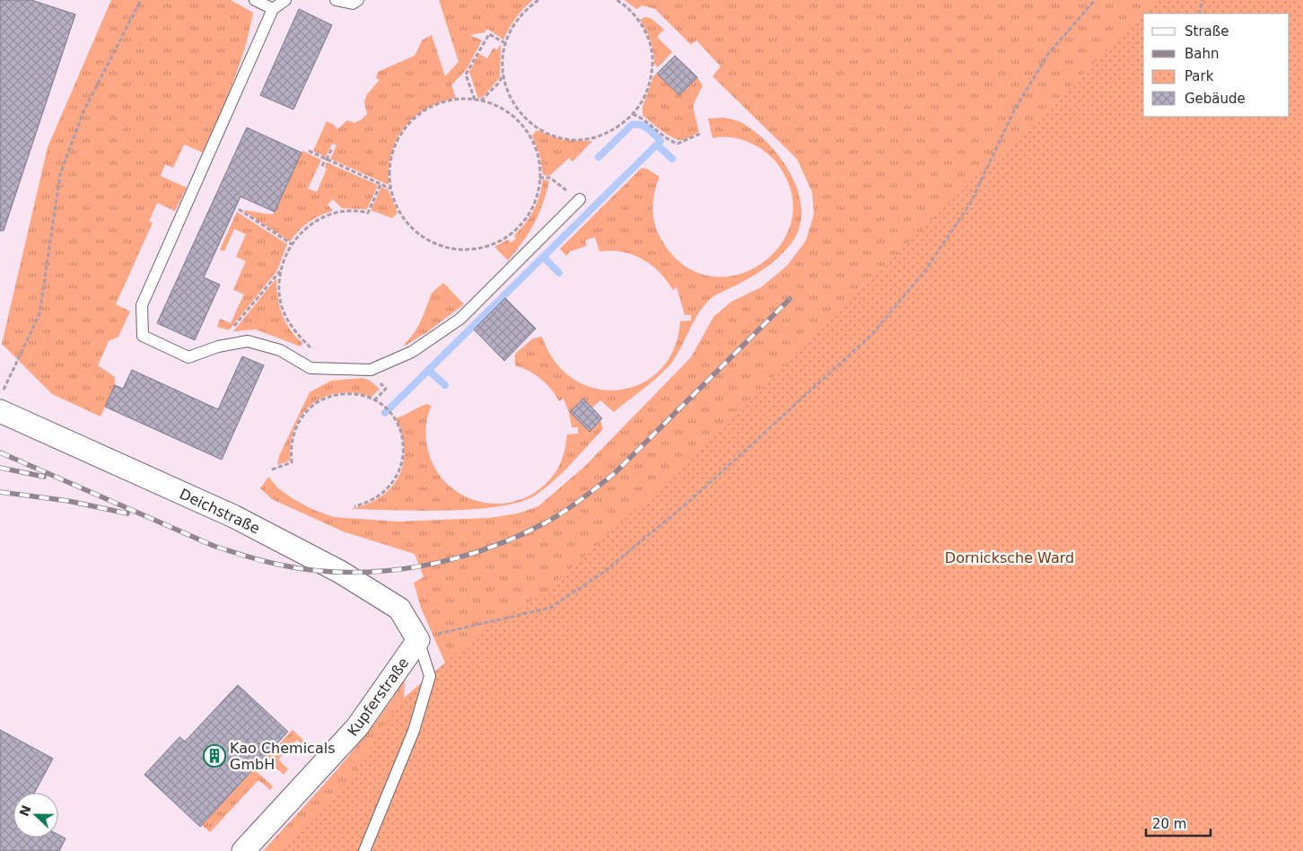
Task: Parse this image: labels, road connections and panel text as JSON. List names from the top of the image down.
{
  "streets": {
    "street": ["Deichstraße", "Kupferstraße"]
  },
  "crossings": [
    ["Deichstraße", "Kupferstraße"]
  ],
  "parks": ["Dornicksche Ward"],
  "places": {
    "building": ["Kao Chemicals GmbH"]
  },
  "legend": [
    "Straße",
    "Bahn",
    "Park",
    "Gebäude"
  ],
  "scale_bar": "20 m",
  "north": "left"
}
